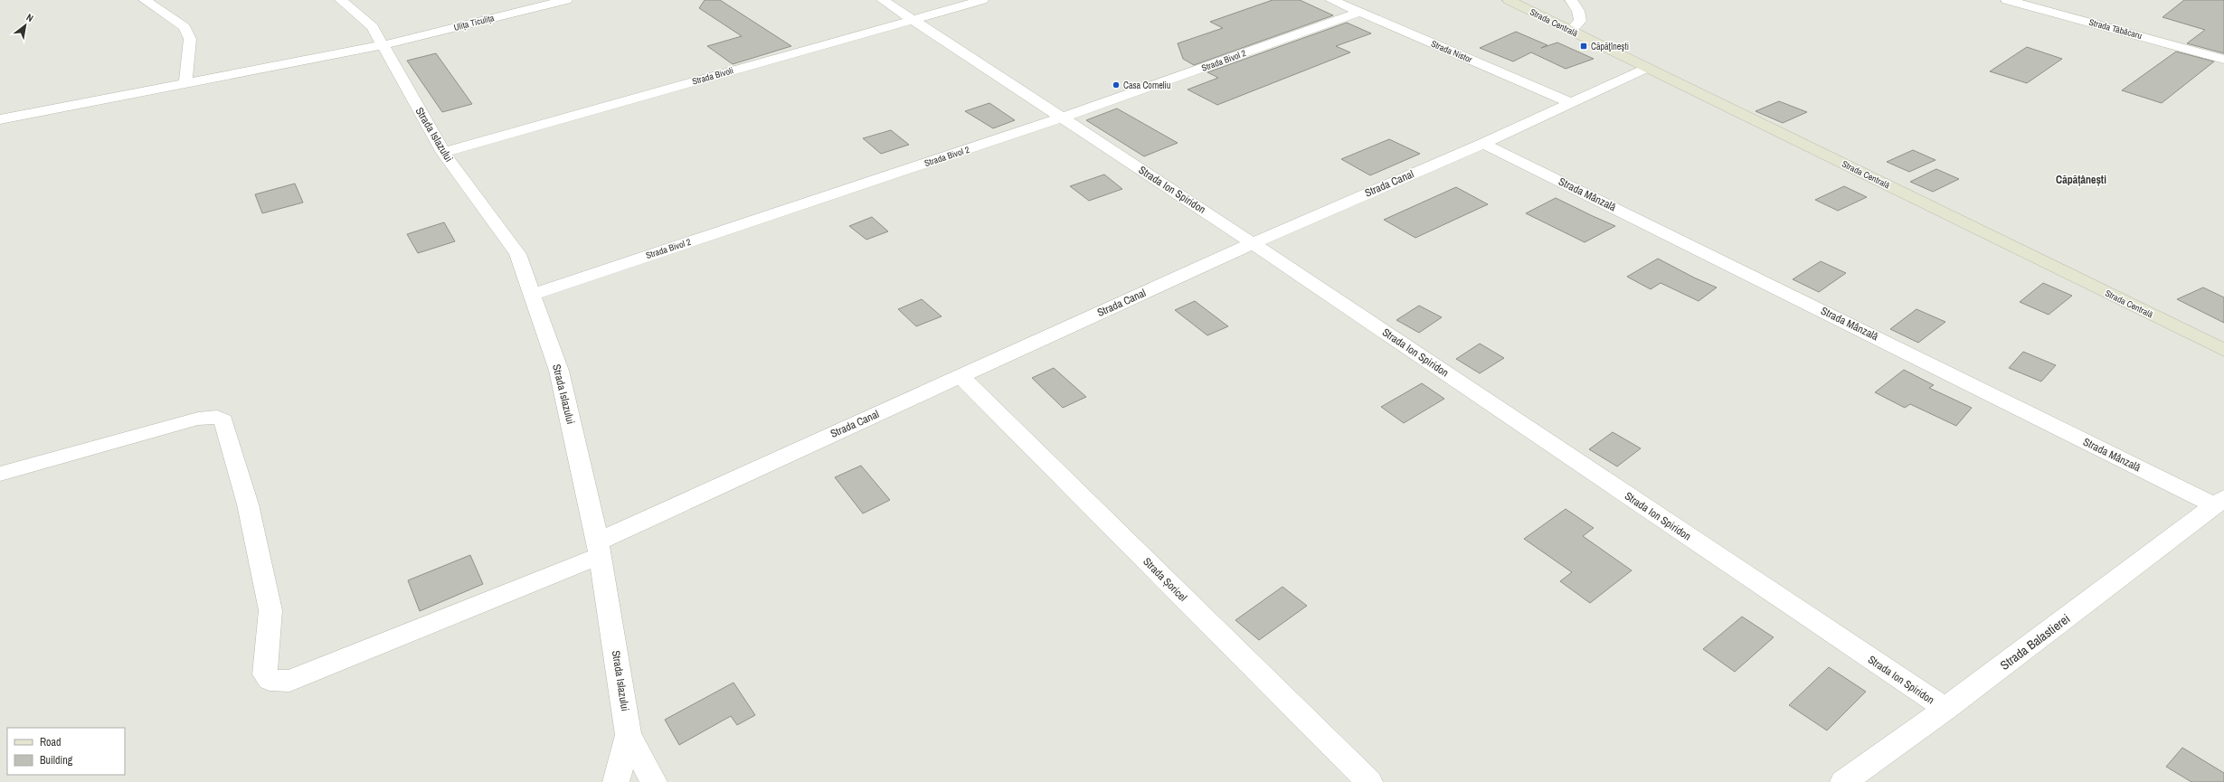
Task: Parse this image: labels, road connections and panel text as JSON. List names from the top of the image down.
{
  "streets": {
    "main road": ["Strada Centrală"],
    "street": [
      "Ulița Ticulița",
      "Strada Tăbăcaru",
      "Strada Nistor",
      "Strada Bivol 2",
      "Strada Bivoli",
      "Strada Islazului",
      "Strada Canal",
      "Strada Ion Spiridon",
      "Strada Mânzală",
      "Strada Șoricel",
      "Strada Balastierei"
    ]
  },
  "crossings": [
    ["Ulița Ticulița", "Strada Islazului"],
    ["Strada Centrală", "Strada Canal"],
    ["Strada Nistor", "Strada Bivol 2"],
    ["Strada Nistor", "Strada Canal"],
    ["Strada Bivol 2", "Strada Islazului"],
    ["Strada Bivol 2", "Strada Ion Spiridon"],
    ["Strada Bivoli", "Strada Islazului"],
    ["Strada Bivoli", "Strada Ion Spiridon"],
    ["Strada Islazului", "Strada Canal"],
    ["Strada Canal", "Strada Ion Spiridon"],
    ["Strada Canal", "Strada Mânzală"],
    ["Strada Canal", "Strada Șoricel"],
    ["Strada Ion Spiridon", "Strada Balastierei"],
    ["Strada Mânzală", "Strada Balastierei"]
  ],
  "districts": ["Căpățânești"],
  "places": {
    "transit": ["Căpăţîneşti"],
    "other": ["Casa Corneliu"]
  },
  "legend": ["Road", "Building"],
  "north": "top right"
}
